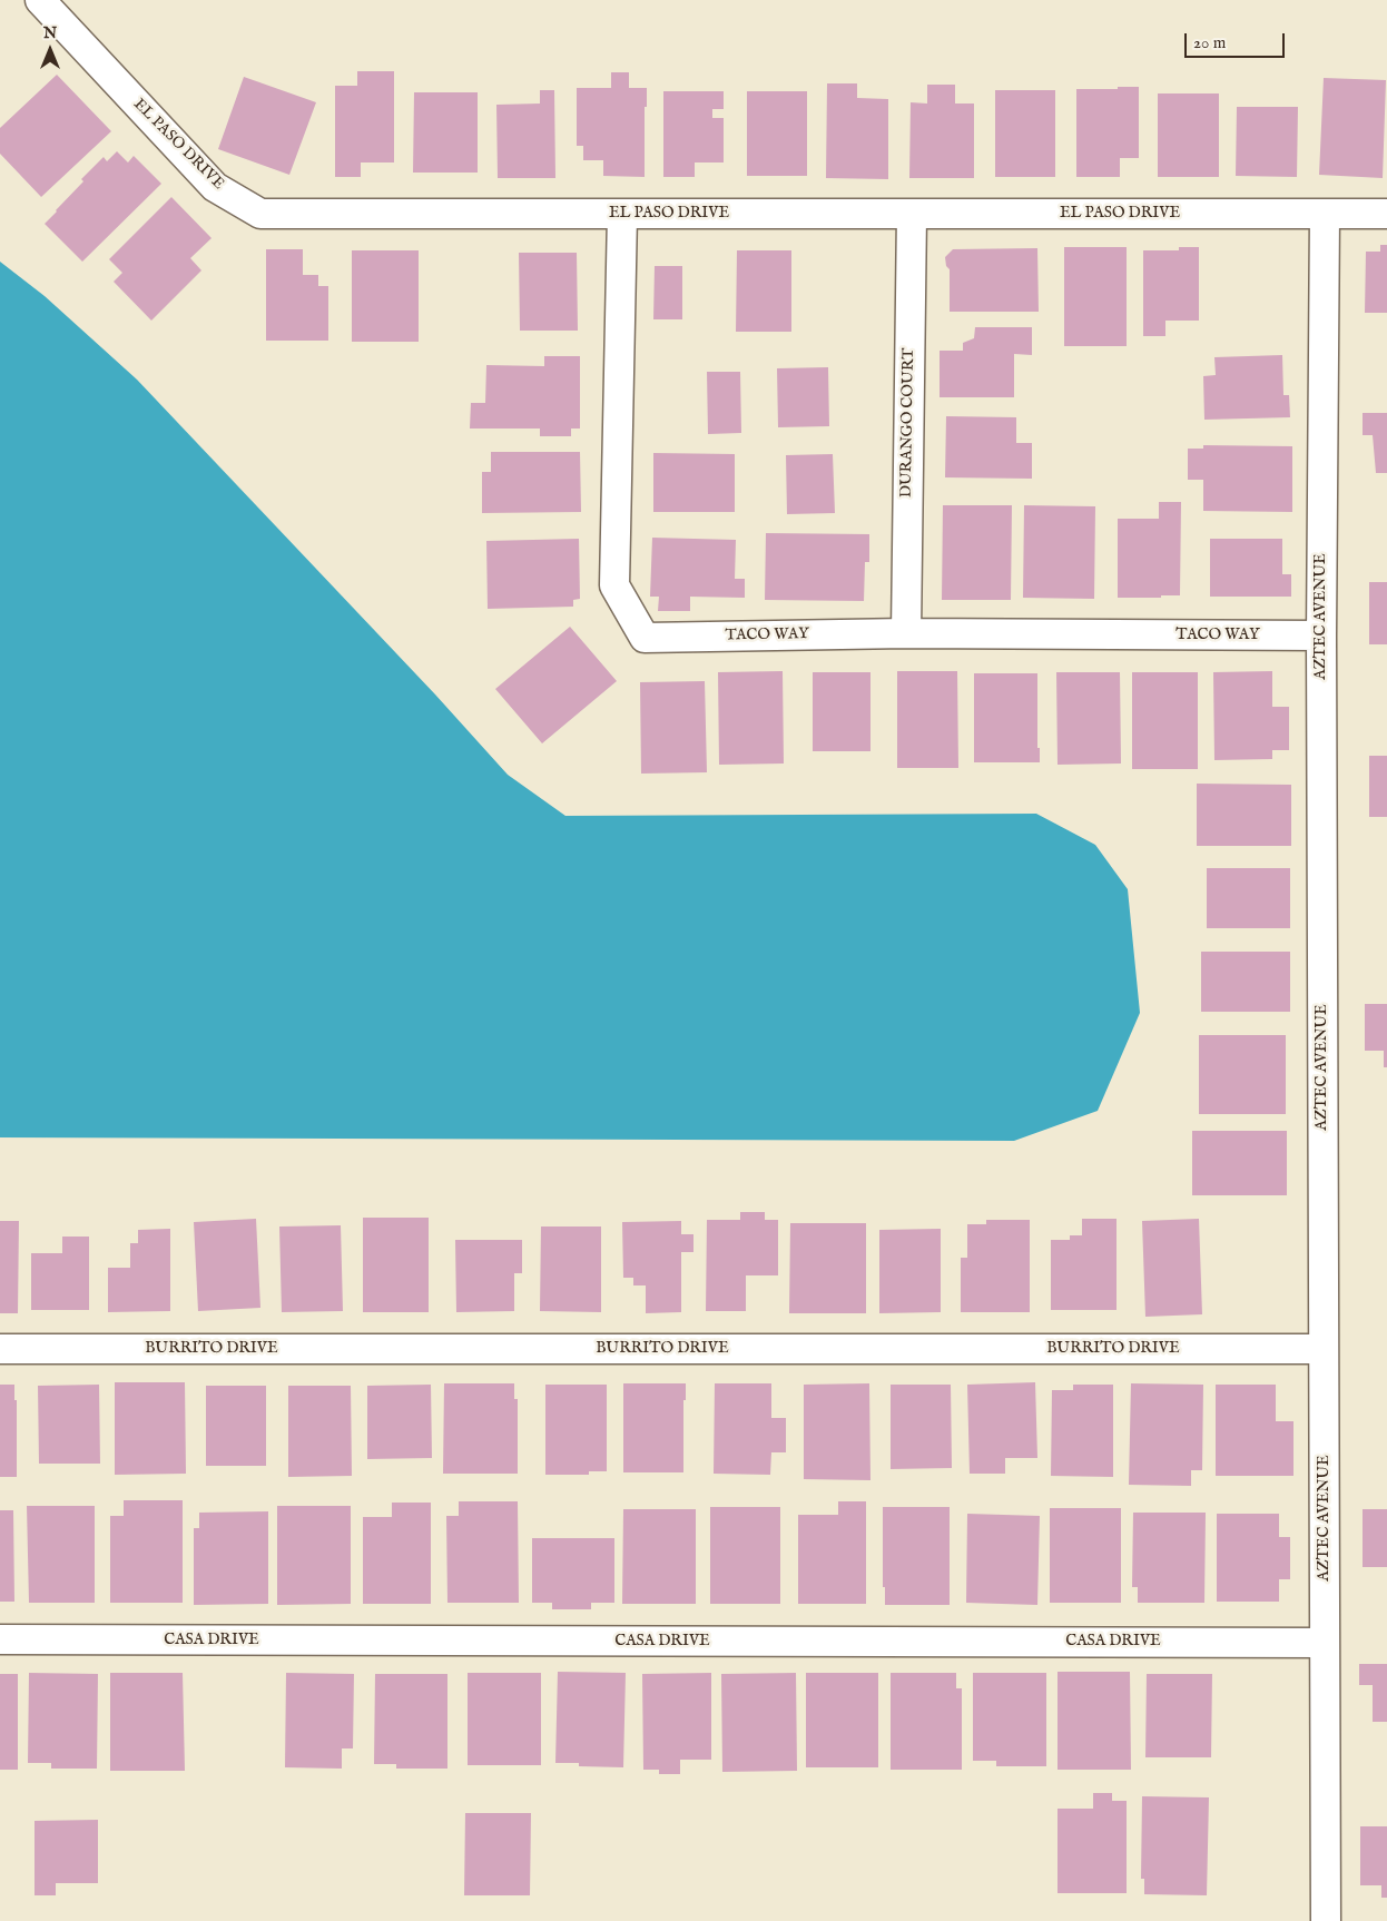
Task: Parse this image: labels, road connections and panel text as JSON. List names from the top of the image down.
{
  "streets": {
    "street": [
      "EL PASO DRIVE",
      "DURANGO COURT",
      "AZTEC AVENUE",
      "TACO WAY",
      "BURRITO DRIVE",
      "CASA DRIVE"
    ]
  },
  "crossings": [
    ["EL PASO DRIVE", "DURANGO COURT"],
    ["EL PASO DRIVE", "AZTEC AVENUE"],
    ["EL PASO DRIVE", "TACO WAY"],
    ["DURANGO COURT", "TACO WAY"],
    ["AZTEC AVENUE", "TACO WAY"],
    ["AZTEC AVENUE", "BURRITO DRIVE"],
    ["AZTEC AVENUE", "CASA DRIVE"]
  ],
  "scale_bar": "20 m",
  "north": "top"
}
